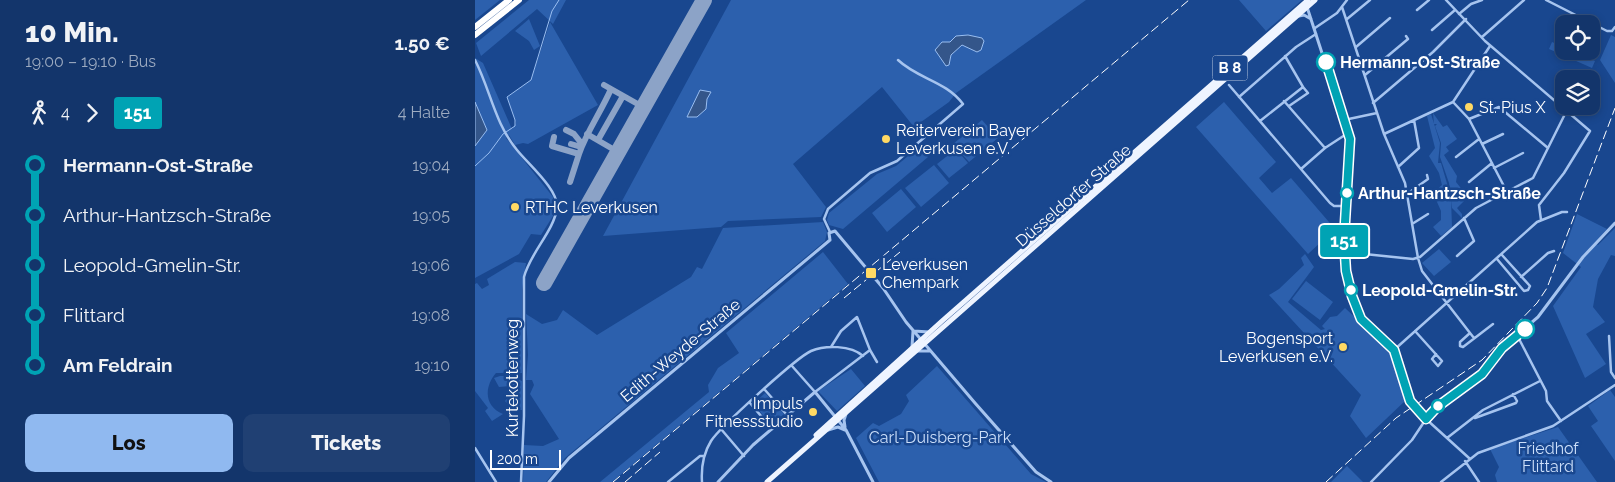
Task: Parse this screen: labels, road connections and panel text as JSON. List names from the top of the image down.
{
  "streets": {
    "main road": ["B 8", "Düsseldorfer Straße"],
    "street": ["Edith-Weyde-Straße", "Kurtekottenweg"]
  },
  "crossings": [
    ["B 8", "Düsseldorfer Straße"]
  ],
  "parks": ["Carl-Duisberg-Park", "Friedhof Flittard"],
  "places": {
    "other": [
      "Hermann-Ost-Straße",
      "St. Pius X",
      "Reiterverein Bayer Leverkusen e.V.",
      "Arthur-Hantzsch-Straße",
      "RTHC Leverkusen",
      "Leopold-Gmelin-Str.",
      "Bogensport Leverkusen e.V.",
      "Impuls Fitnessstudio"
    ],
    "transit": ["Leverkusen Chempark"]
  },
  "lines": ["bus line 151"],
  "scale_bar": "200 m",
  "page": {
    "heading": ["10 Min.", "19:00 – 19:10 · Bus", "1.50 €"],
    "on_map": "151",
    "legs": ["4", "151", "4 Halte"],
    "list": [
      {
        "name": "Hermann-Ost-Straße",
        "value": "19:04"
      },
      {
        "name": "Arthur-Hantzsch-Straße",
        "value": "19:05"
      },
      {
        "name": "Leopold-Gmelin-Str.",
        "value": "19:06"
      },
      {
        "name": "Flittard",
        "value": "19:08"
      },
      {
        "name": "Am Feldrain",
        "value": "19:10"
      }
    ],
    "buttons": ["Los", "Tickets"],
    "scale": "200 m"
  }
}
